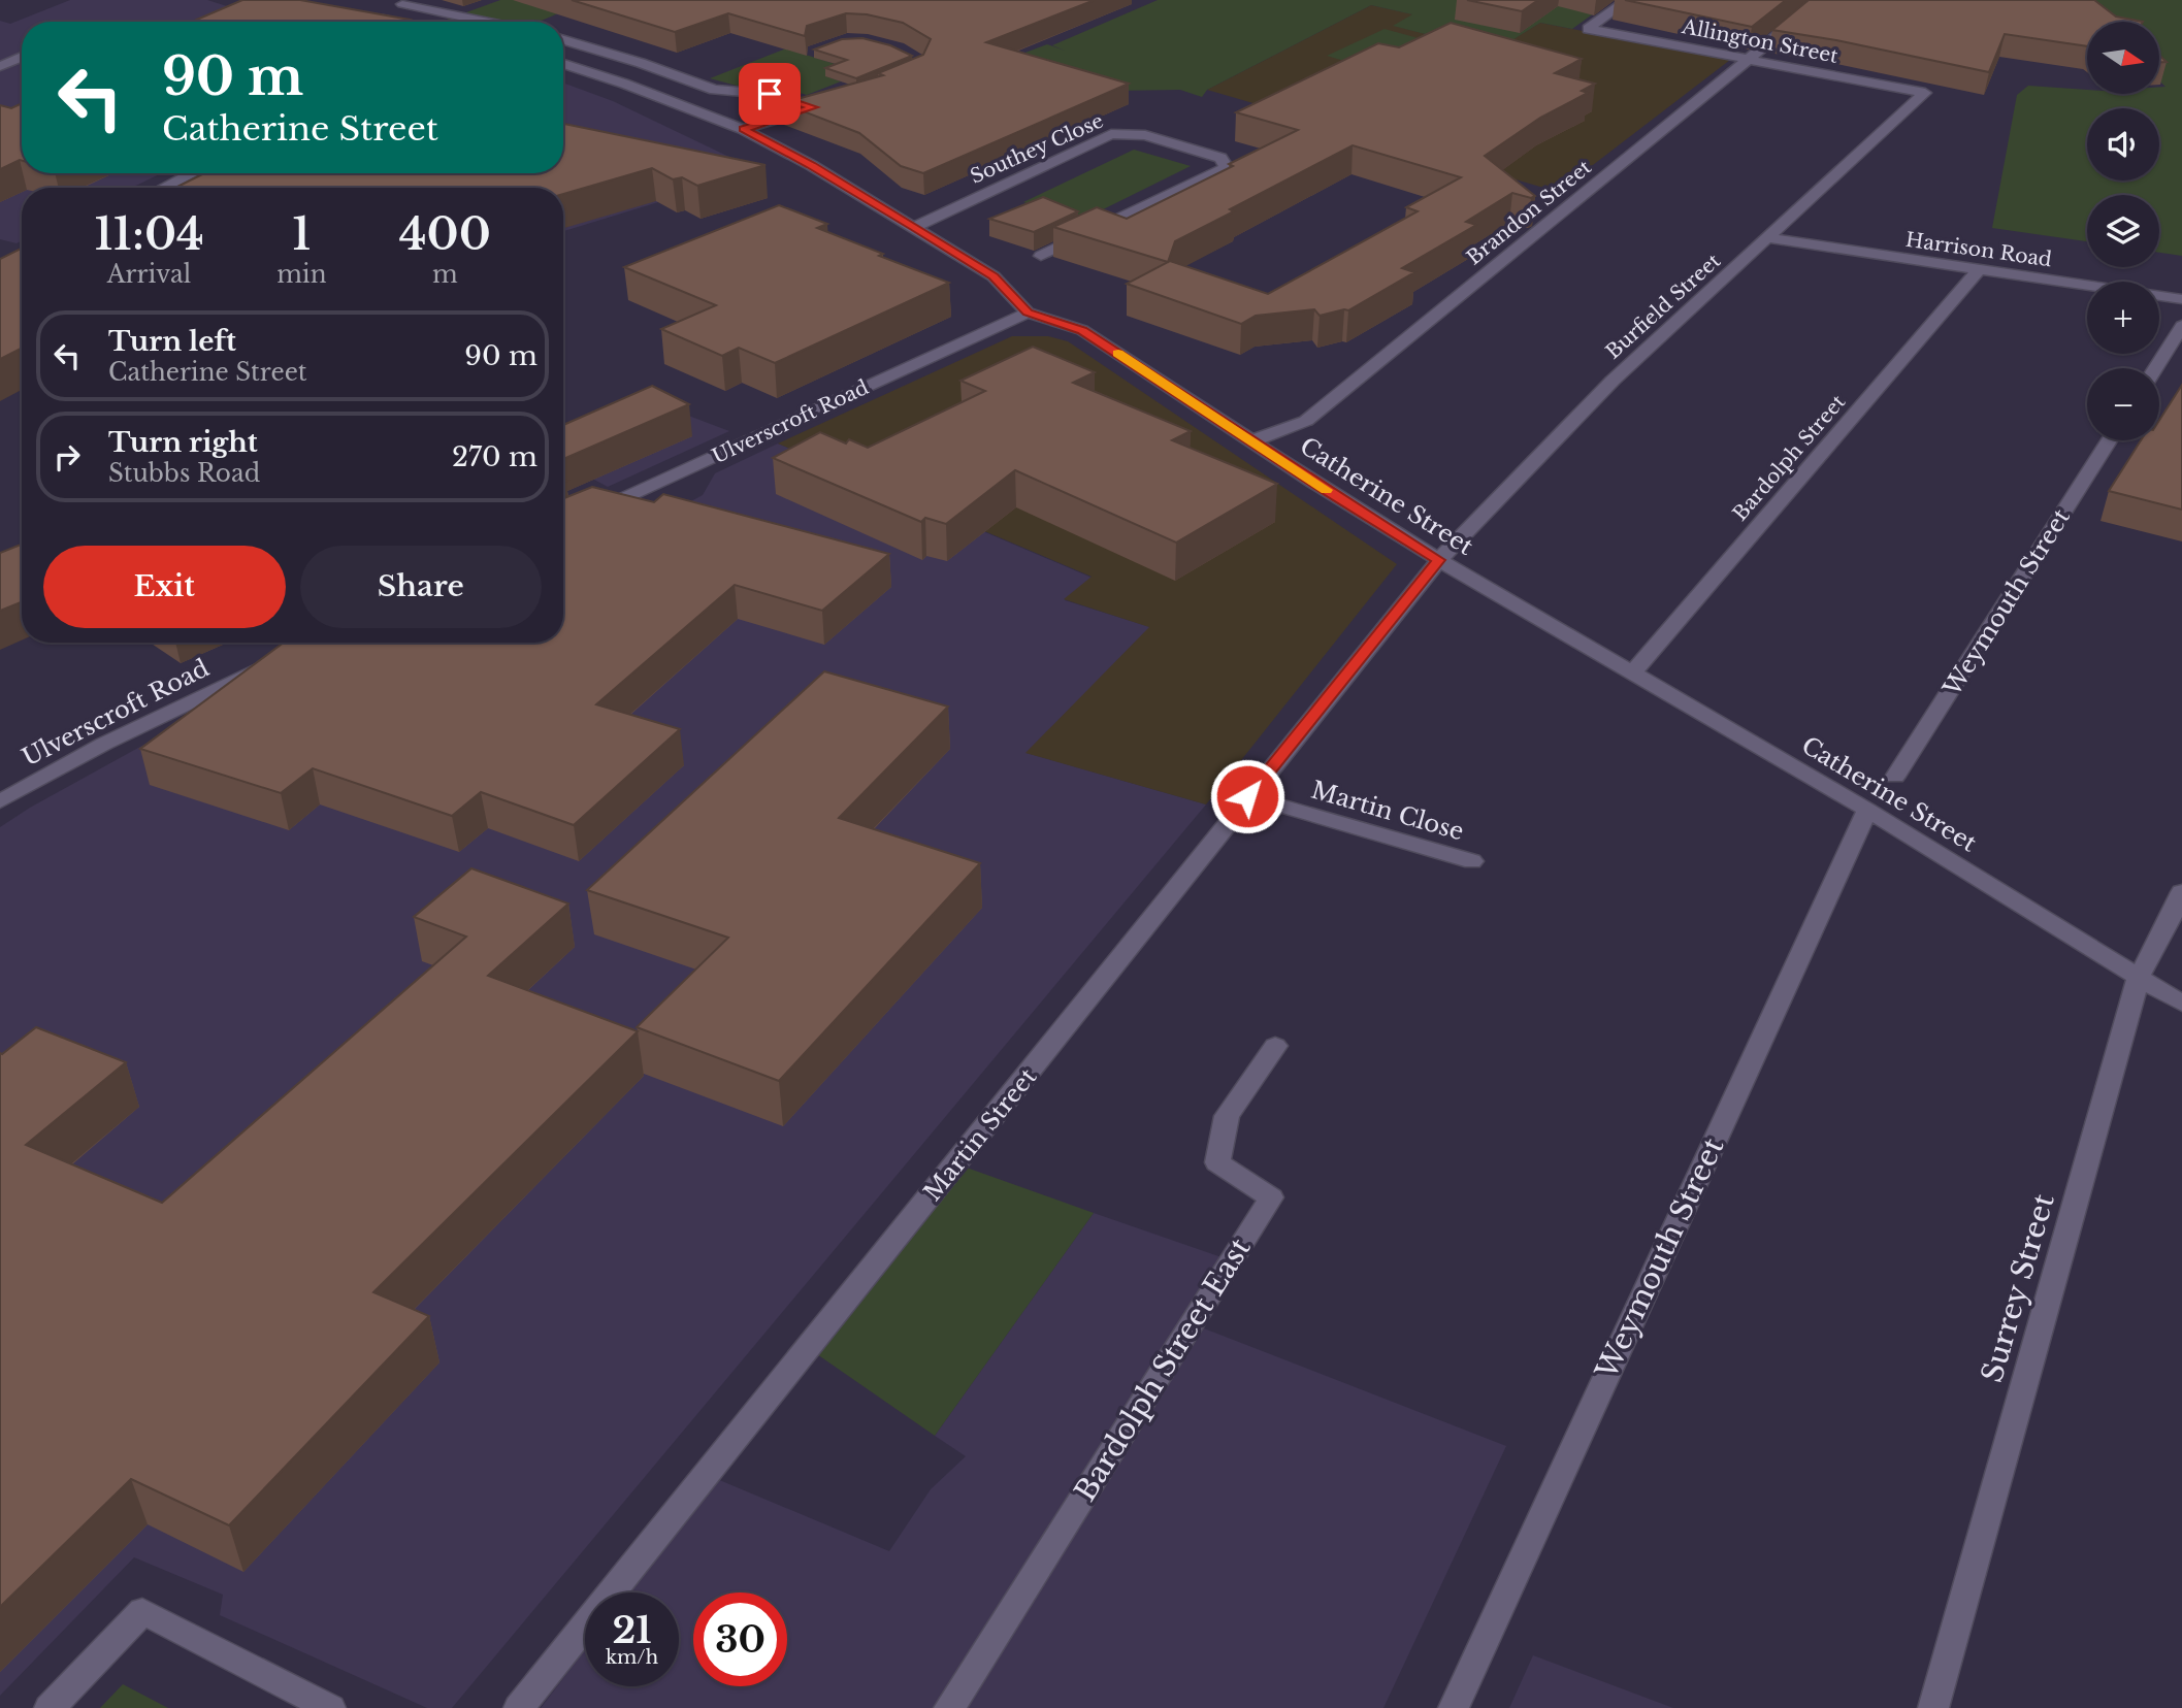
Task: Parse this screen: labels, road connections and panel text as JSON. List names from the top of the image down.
{
  "streets": {
    "street": [
      "Allington Street",
      "Southey Close",
      "Brandon Street",
      "Harrison Road",
      "Burfield Street",
      "Ulverscroft Road",
      "Bardolph Street",
      "Catherine Street",
      "Weymouth Street",
      "Martin Close",
      "Martin Street",
      "Surrey Street",
      "Bardolph Street East"
    ]
  },
  "crossings": [
    ["Allington Street", "Brandon Street"],
    ["Allington Street", "Burfield Street"],
    ["Southey Close", "Catherine Street"],
    ["Brandon Street", "Catherine Street"],
    ["Harrison Road", "Burfield Street"],
    ["Harrison Road", "Bardolph Street"],
    ["Burfield Street", "Catherine Street"],
    ["Burfield Street", "Martin Street"],
    ["Ulverscroft Road", "Catherine Street"],
    ["Bardolph Street", "Catherine Street"],
    ["Catherine Street", "Weymouth Street"],
    ["Catherine Street", "Martin Street"],
    ["Catherine Street", "Surrey Street"],
    ["Martin Close", "Martin Street"]
  ],
  "north": "right",
  "page": {
    "map_buttons": ["+", "−"],
    "turn": ["90 m", "Catherine Street"],
    "eta": [
      "11:04",
      "Arrival",
      "1",
      "min",
      "400",
      "m"
    ],
    "list": [
      {
        "name": "Turn left",
        "note": "Catherine Street",
        "value": "90 m"
      },
      {
        "name": "Turn right",
        "note": "Stubbs Road",
        "value": "270 m"
      }
    ],
    "buttons": ["Exit", "Share"],
    "speed": "21 km/h",
    "limit": "30"
  }
}
